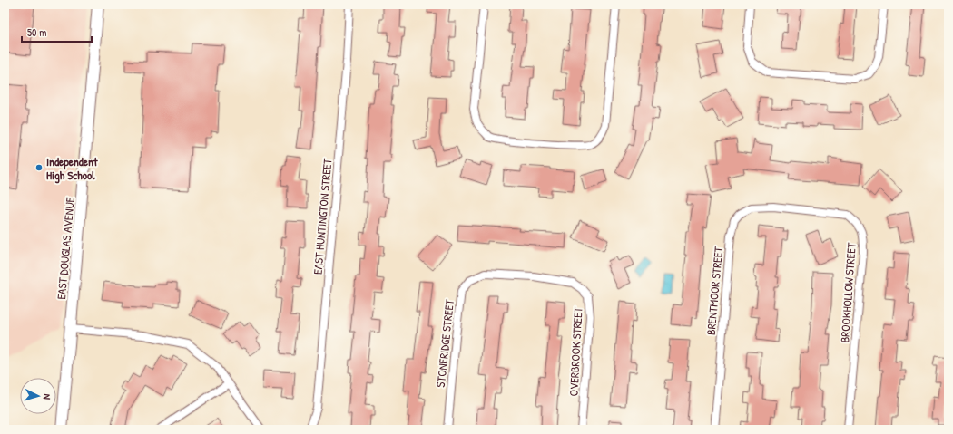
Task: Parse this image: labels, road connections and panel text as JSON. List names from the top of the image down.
{
  "streets": {
    "street": [
      "EAST HUNTINGTON STREET",
      "EAST DOUGLAS AVENUE",
      "BRENTMOOR STREET",
      "BROOKHOLLOW STREET",
      "STONERIDGE STREET",
      "OVERBROOK STREET"
    ]
  },
  "crossings": [
    ["BRENTMOOR STREET", "BROOKHOLLOW STREET"],
    ["STONERIDGE STREET", "OVERBROOK STREET"]
  ],
  "places": ["Independent High School"],
  "scale_bar": "50 m",
  "north": "right"
}
